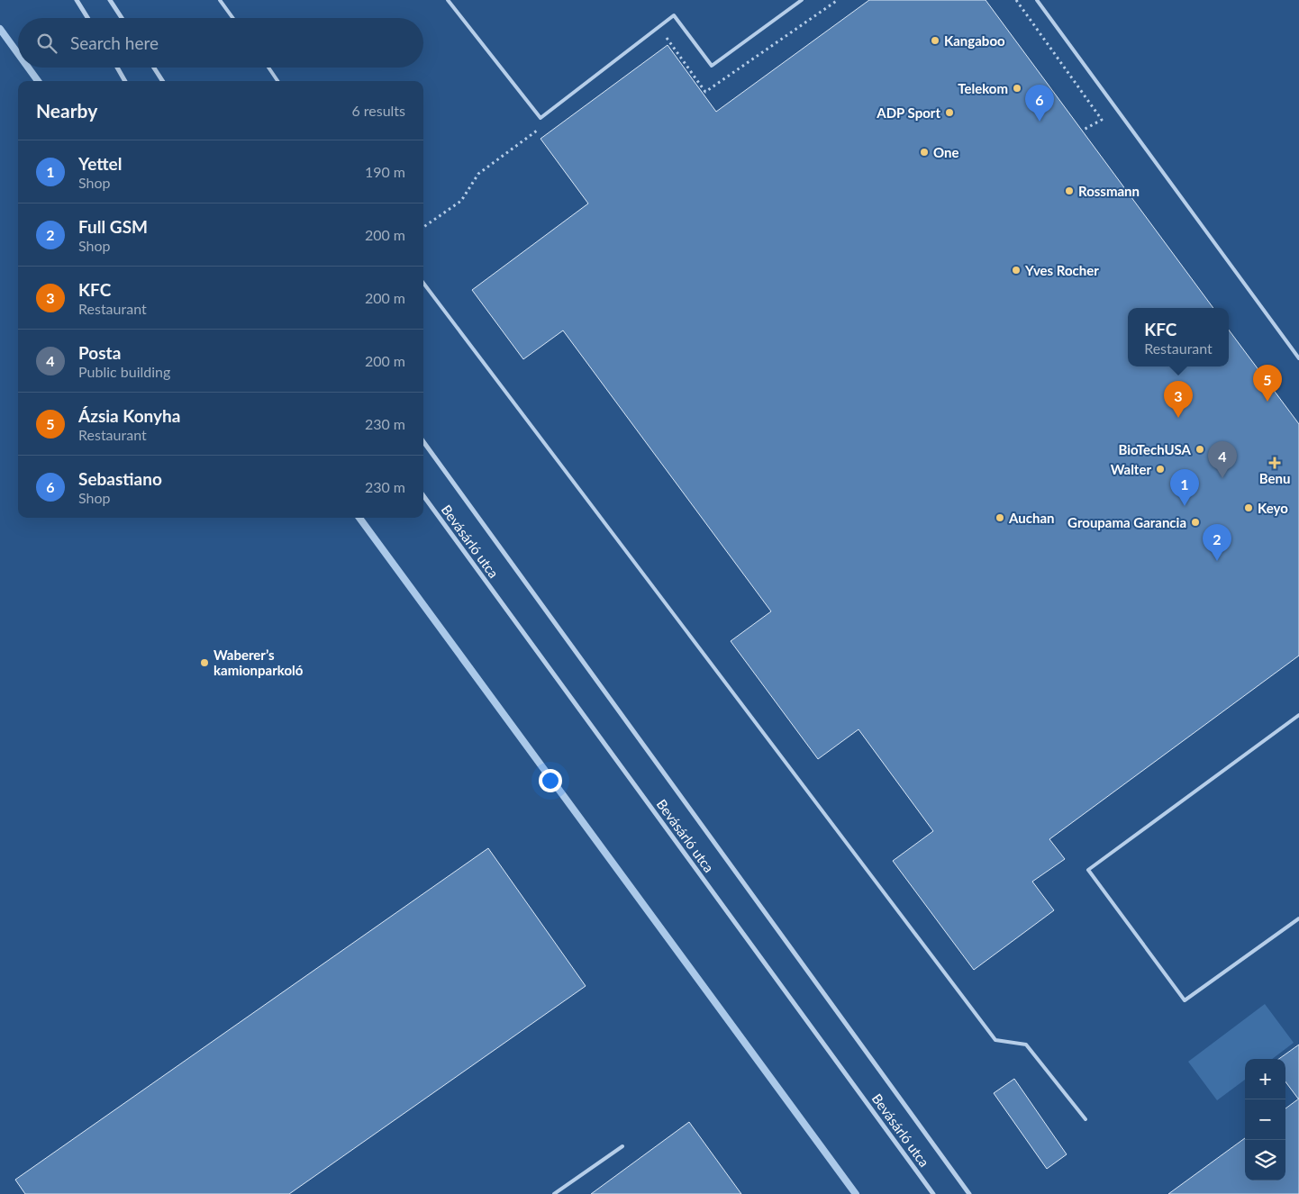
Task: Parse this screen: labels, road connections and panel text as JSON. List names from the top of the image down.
{
  "streets": {
    "street": ["Bevásárló utca"]
  },
  "places": {
    "other": [
      "Kangaboo",
      "Telekom",
      "ADP Sport",
      "One",
      "Rossmann",
      "Yves Rocher",
      "BioTechUSA",
      "Walter",
      "Keyo",
      "Auchan",
      "Groupama Garancia",
      "Waberer’s kamionparkoló"
    ],
    "health": ["Benu"]
  },
  "page": {
    "search": "Search here",
    "heading": ["Nearby", "6 results"],
    "pins": [
      "6",
      "5",
      "3",
      "4",
      "1",
      "2"
    ],
    "list": [
      {
        "mark": "1",
        "name": "Yettel",
        "note": "Shop",
        "value": "190 m"
      },
      {
        "mark": "2",
        "name": "Full GSM",
        "note": "Shop",
        "value": "200 m"
      },
      {
        "mark": "3",
        "name": "KFC",
        "note": "Restaurant",
        "value": "200 m"
      },
      {
        "mark": "4",
        "name": "Posta",
        "note": "Public building",
        "value": "200 m"
      },
      {
        "mark": "5",
        "name": "Ázsia Konyha",
        "note": "Restaurant",
        "value": "230 m"
      },
      {
        "mark": "6",
        "name": "Sebastiano",
        "note": "Shop",
        "value": "230 m"
      }
    ],
    "popup": ["KFC", "Restaurant"],
    "map_buttons": ["+", "−"]
  }
}
